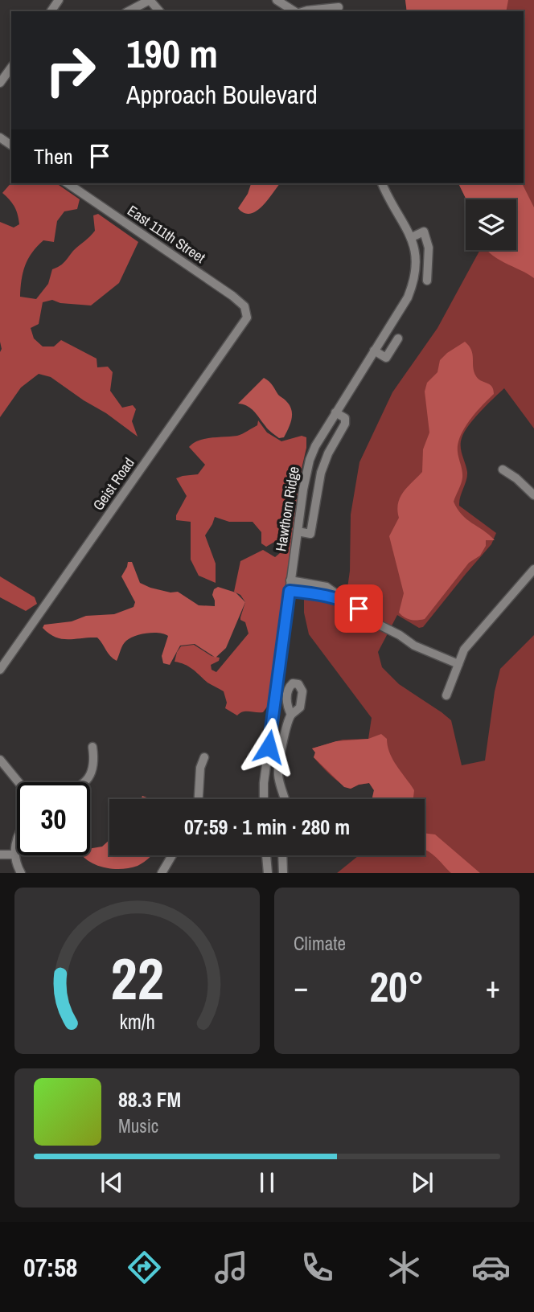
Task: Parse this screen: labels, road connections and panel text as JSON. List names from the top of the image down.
{
  "streets": {
    "street": ["East 111th Street", "Geist Road", "Hawthorn Ridge"]
  },
  "crossings": [
    ["East 111th Street", "Geist Road"]
  ],
  "page": {
    "turn": ["190 m", "Approach Boulevard"],
    "then": "Then",
    "limit": "30",
    "trip": "07:59 · 1 min · 280 m",
    "tile": "Climate",
    "heat": ["−", "20°", "+"],
    "song": ["88.3 FM", "Music"],
    "tabs": "07:58",
    "gauge": ["22", "km/h"]
  }
}
